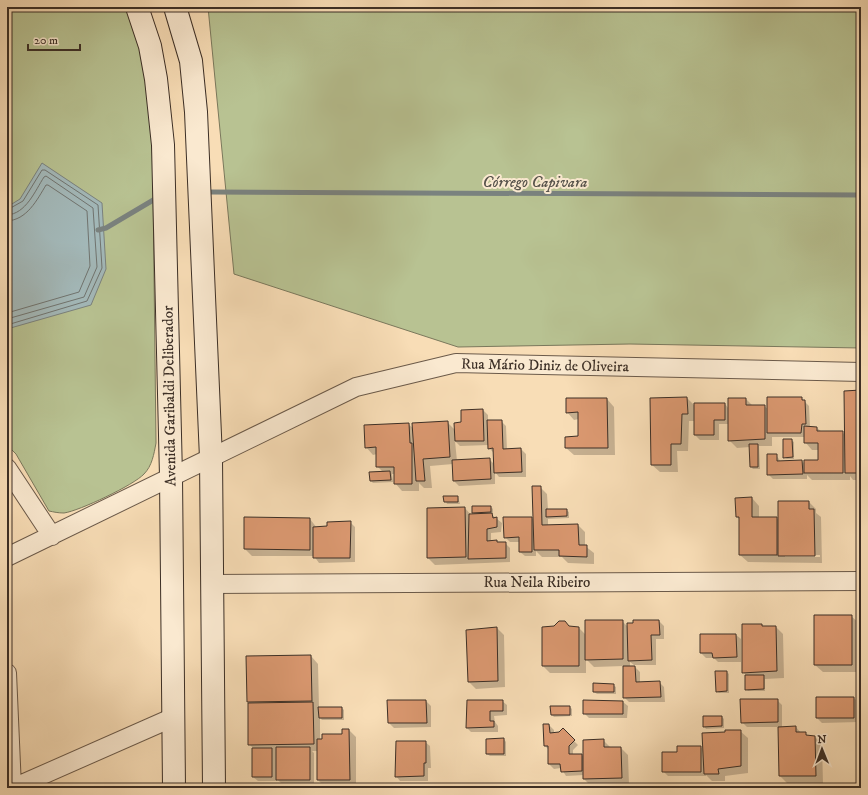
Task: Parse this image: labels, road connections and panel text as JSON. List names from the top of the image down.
{
  "streets": {
    "street": ["Rua Mário Diniz de Oliveira", "Avenida Garibaldi Deliberador", "Rua Neila Ribeiro"]
  },
  "crossings": [
    ["Rua Mário Diniz de Oliveira", "Avenida Garibaldi Deliberador"]
  ],
  "water": ["Córrego Capivara"],
  "scale_bar": "20 m",
  "north": "top"
}
